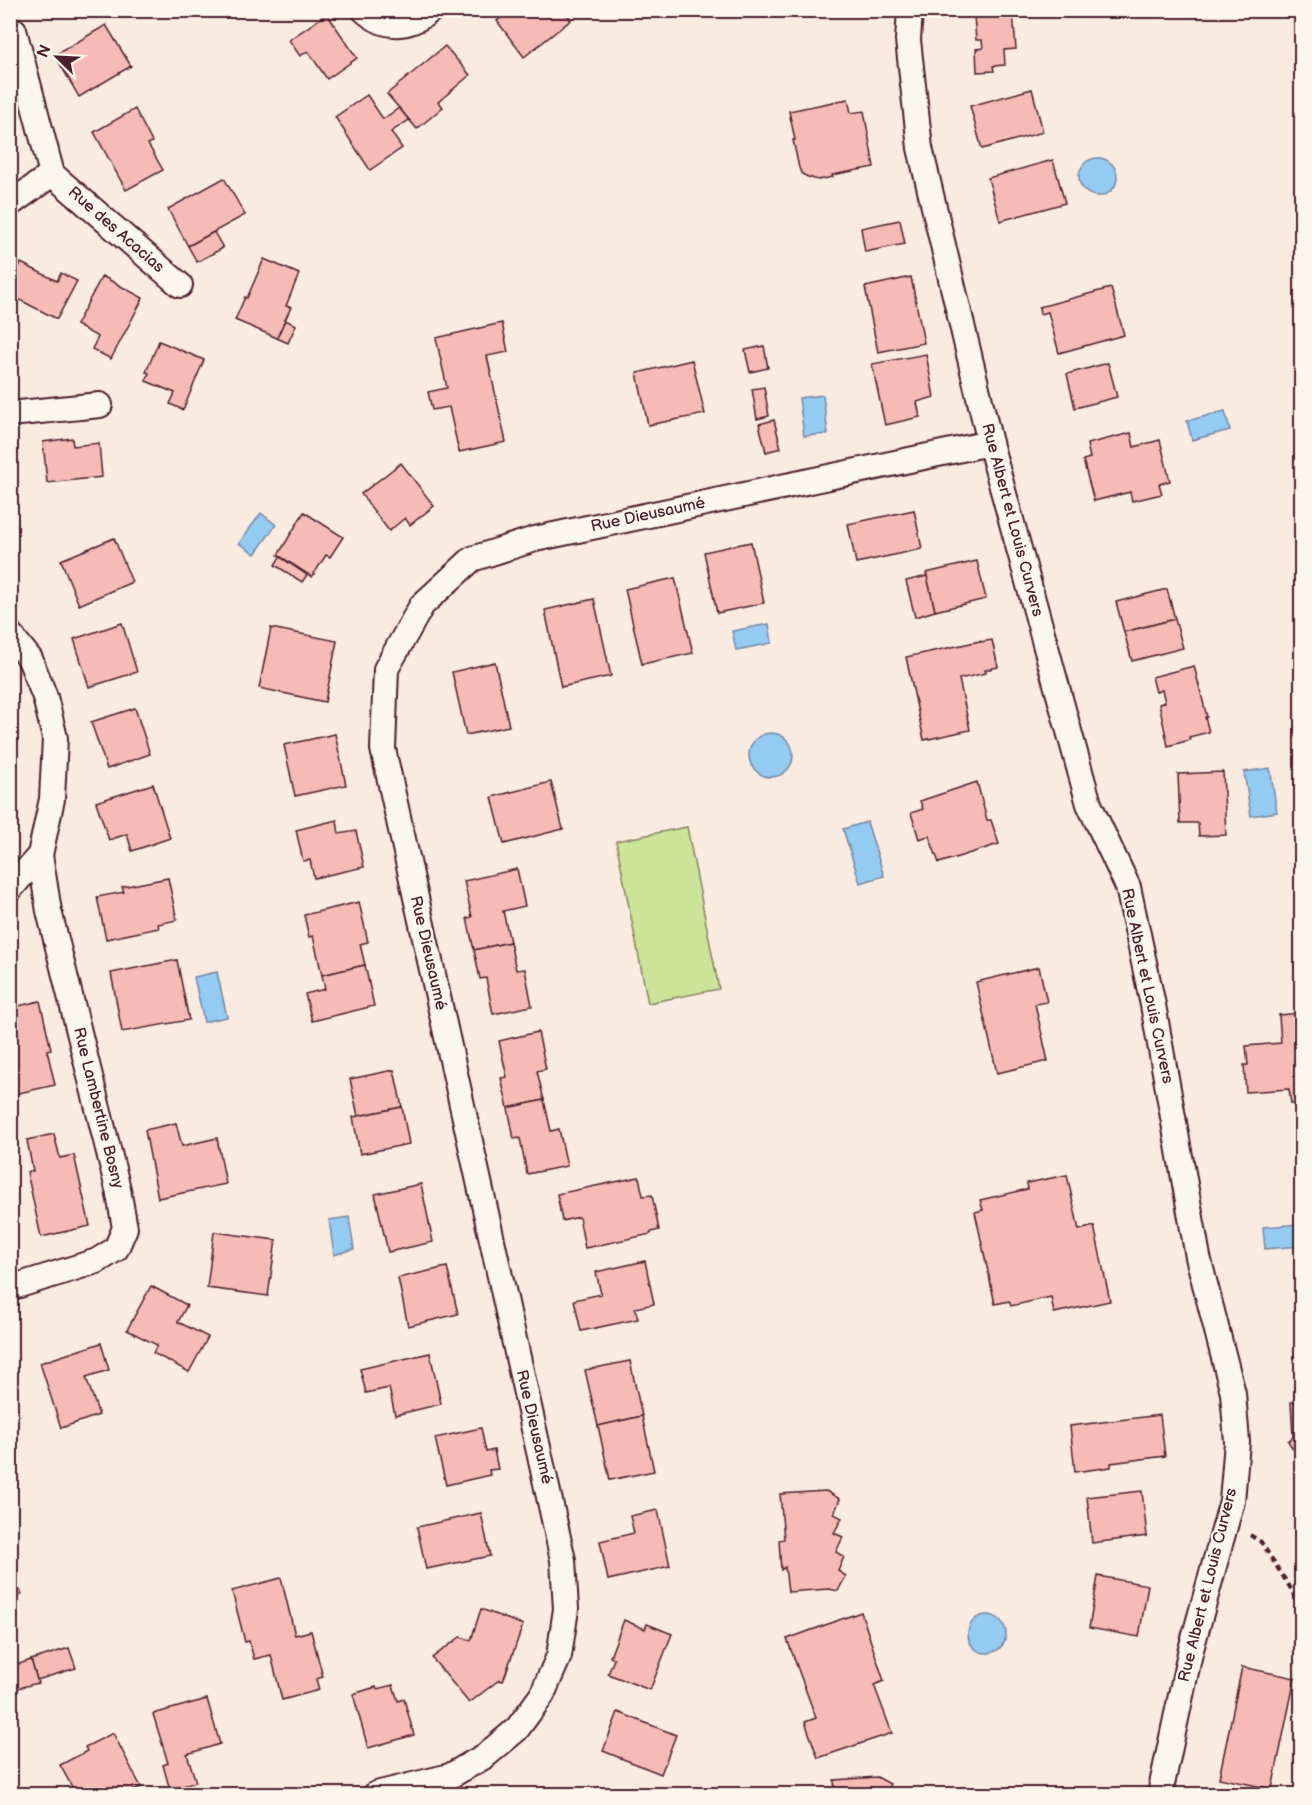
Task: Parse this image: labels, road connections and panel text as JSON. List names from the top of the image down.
{
  "streets": {
    "street": [
      "Rue des Acacias",
      "Rue Dieusaumé",
      "Rue Albert et Louis Curvers",
      "Rue Lambertine Bosny"
    ]
  },
  "crossings": [
    ["Rue Dieusaumé", "Rue Albert et Louis Curvers"]
  ],
  "north": "top left"
}
